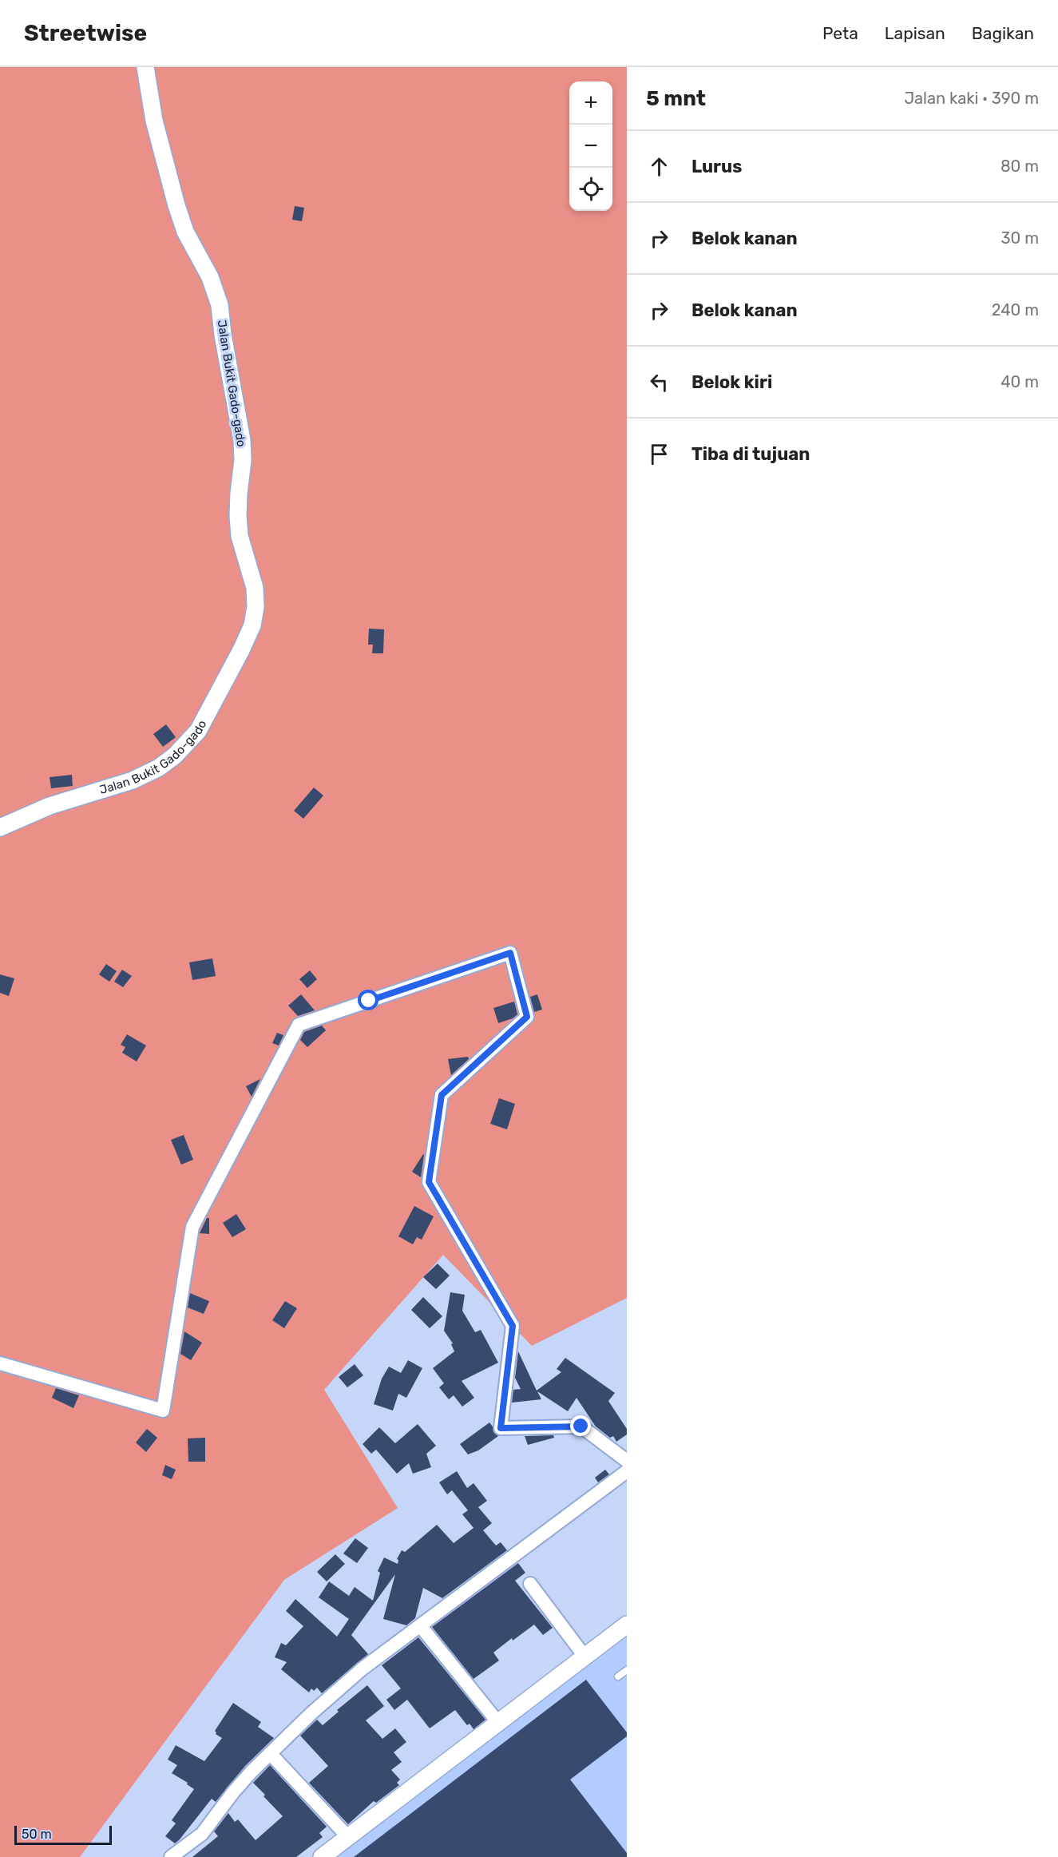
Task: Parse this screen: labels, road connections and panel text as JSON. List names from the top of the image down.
{
  "streets": {
    "street": ["Jalan Bukit Gado-gado"]
  },
  "scale_bar": "50 m",
  "page": {
    "header": "Streetwise",
    "nav": ["Peta", "Lapisan", "Bagikan"],
    "heading": ["5 mnt", "Jalan kaki · 390 m"],
    "map_buttons": ["+", "−"],
    "list": [
      ["Lurus", "80 m"],
      ["Belok kanan", "30 m"],
      ["Belok kanan", "240 m"],
      ["Belok kiri", "40 m"],
      "Tiba di tujuan"
    ],
    "scale": "50 m"
  }
}
